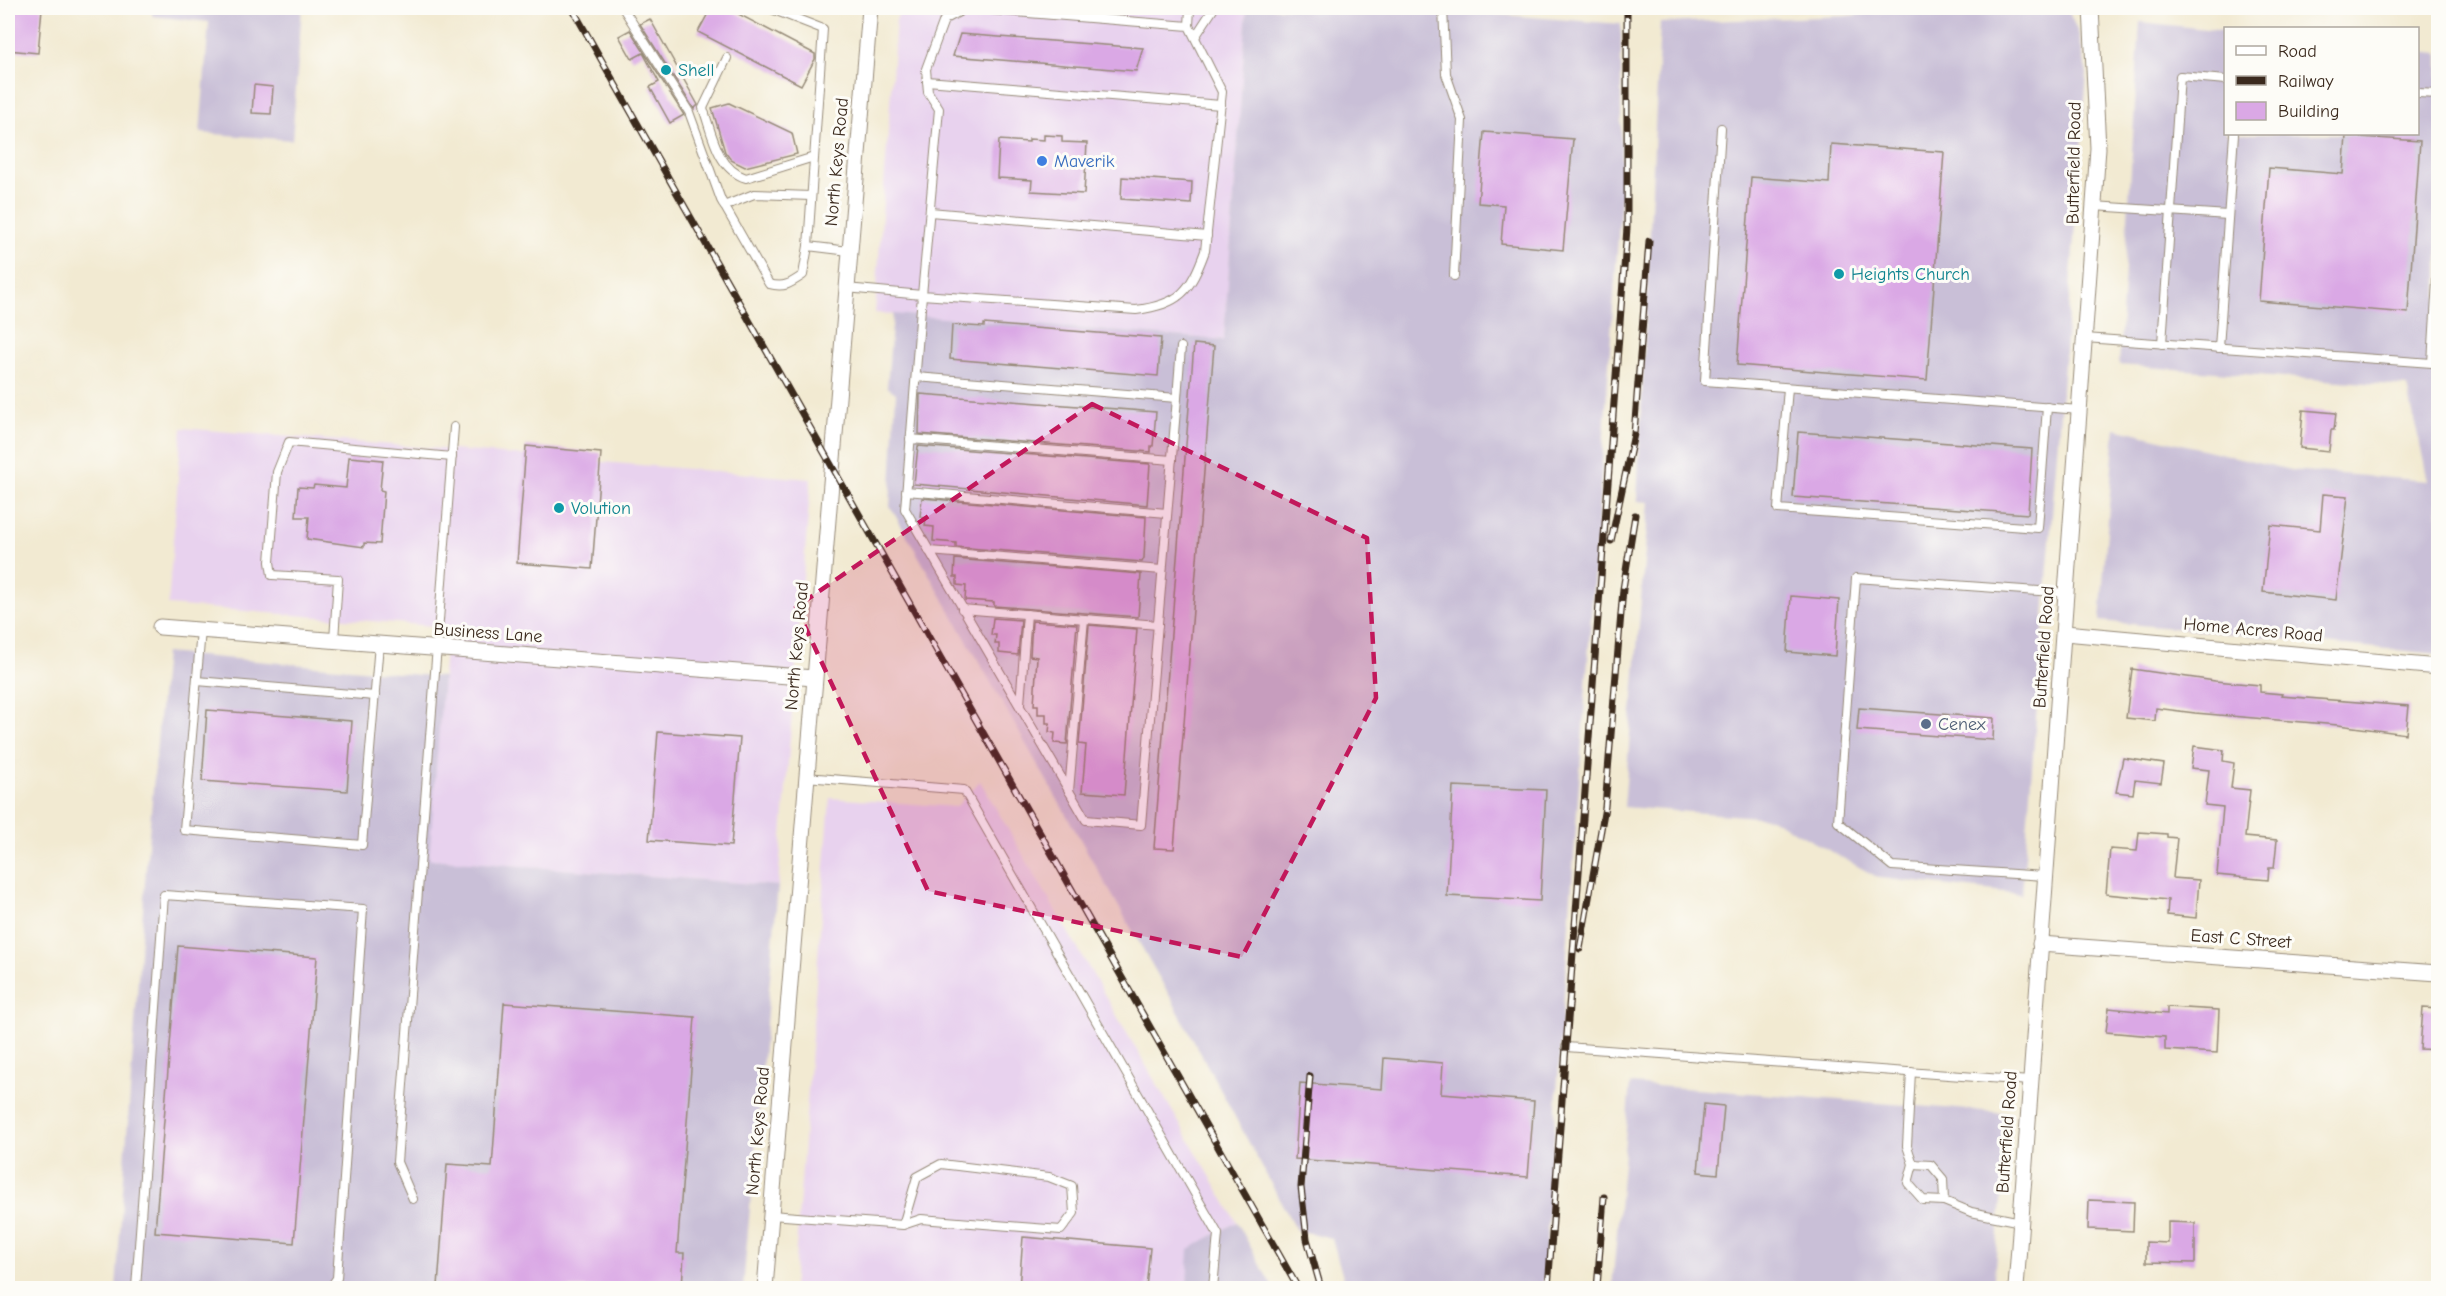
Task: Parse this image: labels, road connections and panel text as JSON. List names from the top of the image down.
{
  "streets": {
    "street": [
      "North Keys Road",
      "Butterfield Road",
      "Home Acres Road",
      "Business Lane",
      "East C Street"
    ]
  },
  "crossings": [
    ["North Keys Road", "Business Lane"],
    ["Butterfield Road", "Home Acres Road"],
    ["Butterfield Road", "East C Street"]
  ],
  "places": [
    "Shell",
    "Maverik",
    "Heights Church",
    "Volution",
    "Cenex"
  ],
  "legend": ["Road", "Railway", "Building"]
}
